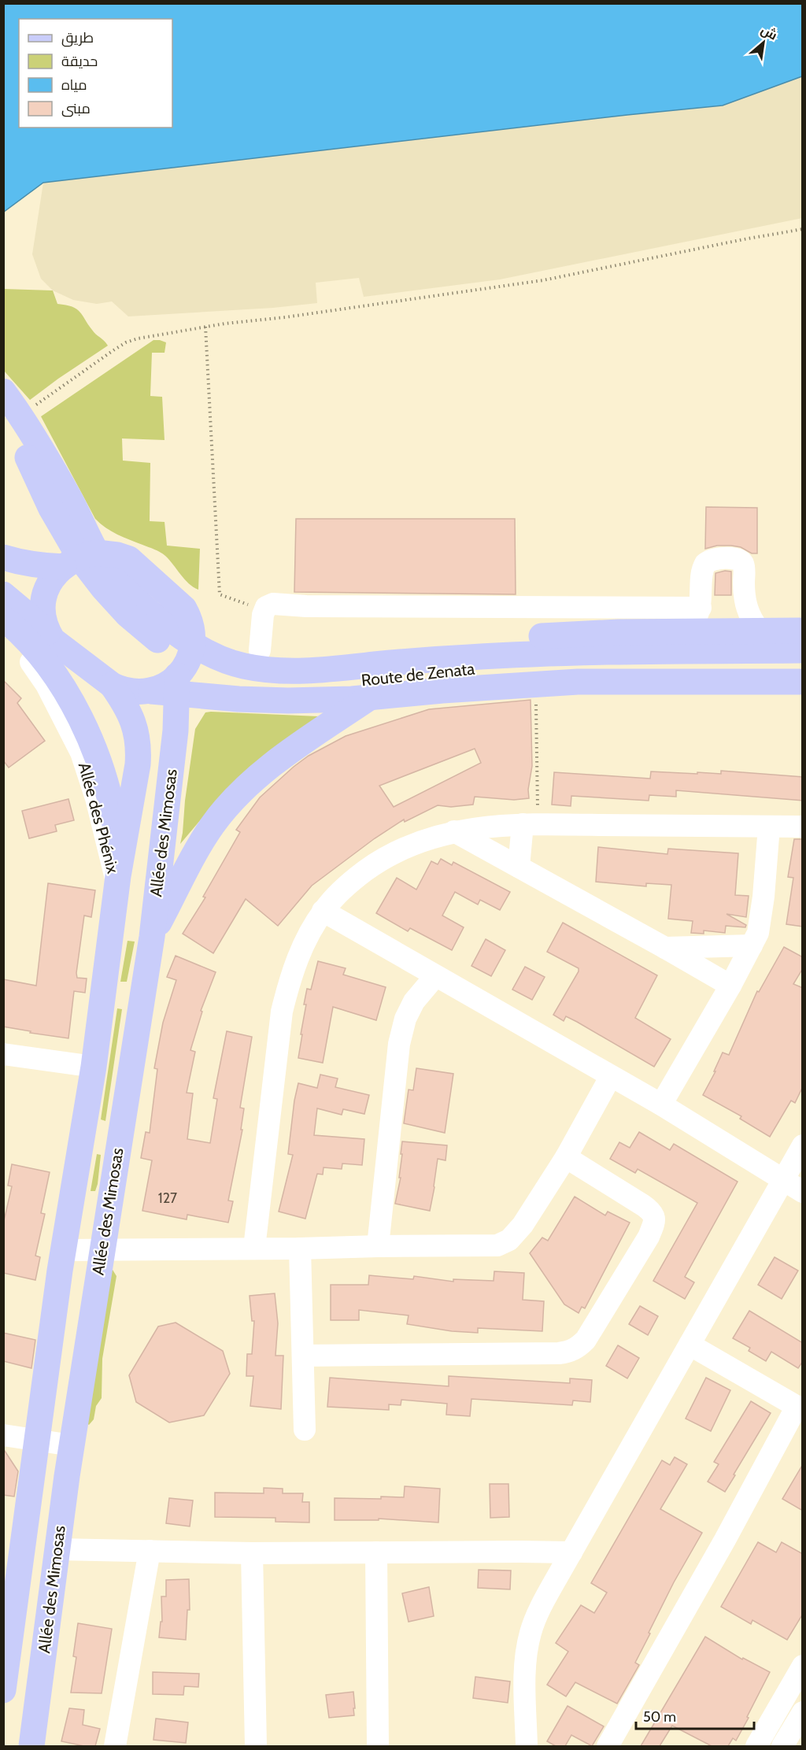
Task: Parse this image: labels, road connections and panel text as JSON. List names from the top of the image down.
{
  "streets": {
    "main road": ["Route de Zenata", "Allée des Mimosas"],
    "street": ["Allée des Phénix"]
  },
  "crossings": [
    ["Route de Zenata", "Allée des Mimosas"],
    ["Allée des Phénix", "Allée des Mimosas"]
  ],
  "house_numbers": ["127"],
  "legend": [
    "طريق",
    "حديقة",
    "مياه",
    "مبنى"
  ],
  "scale_bar": "50 m",
  "north": "top right"
}
